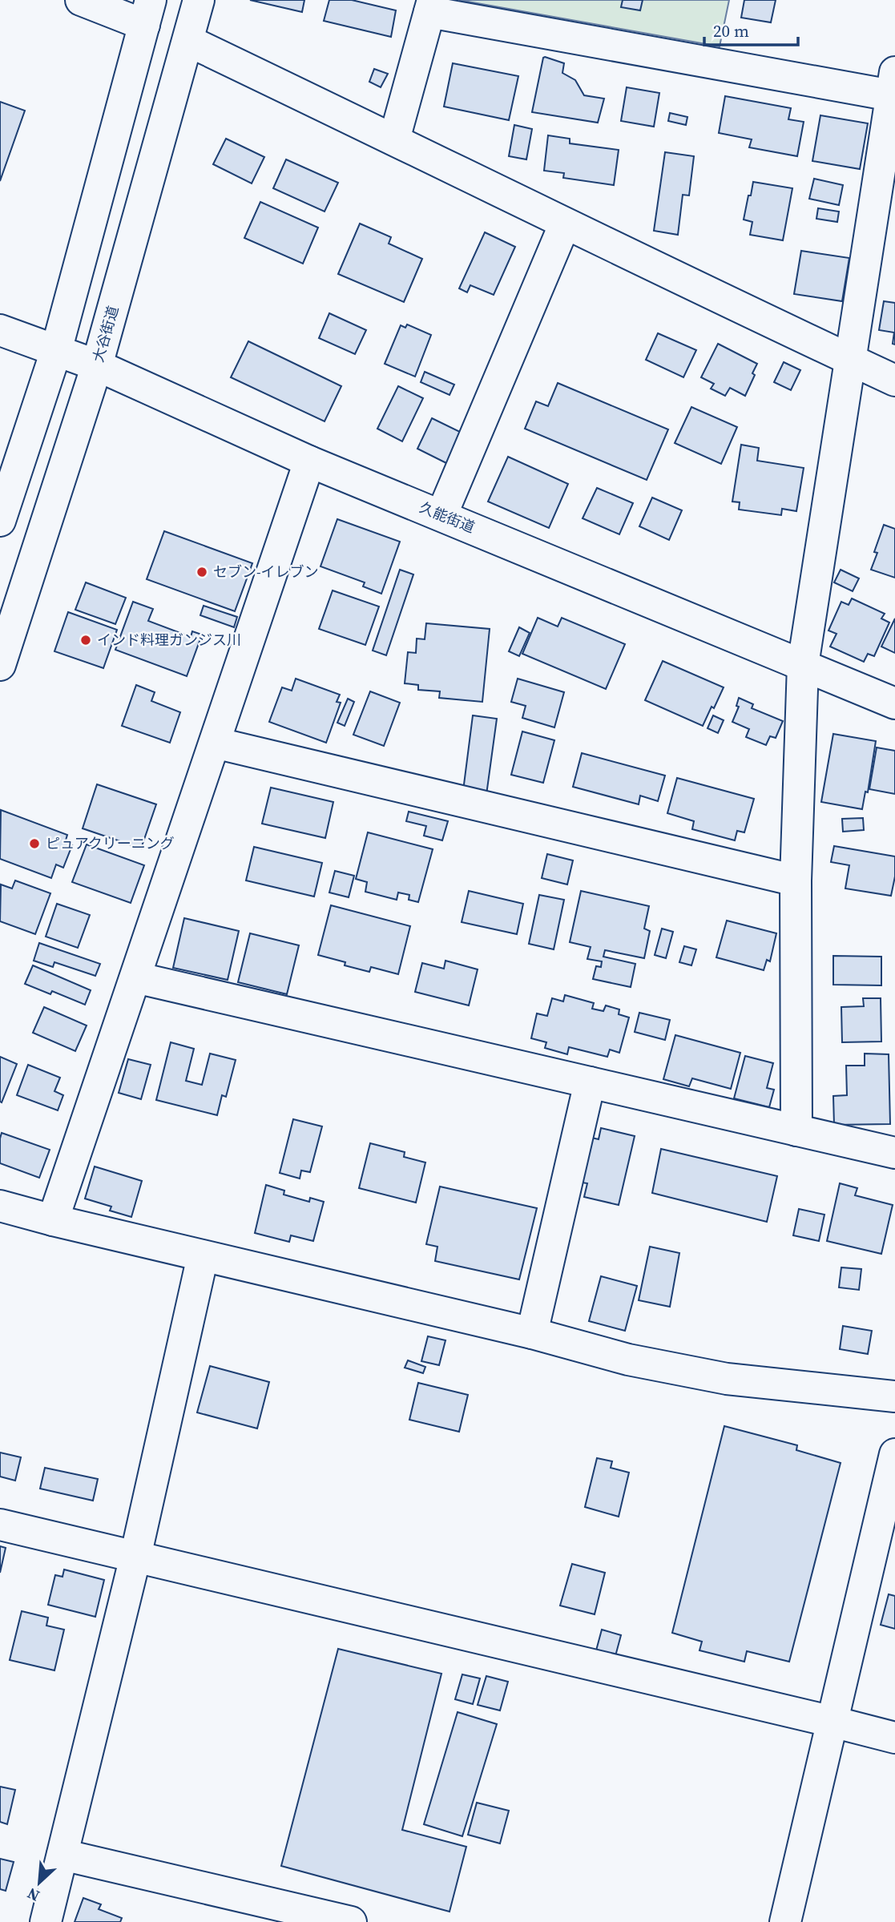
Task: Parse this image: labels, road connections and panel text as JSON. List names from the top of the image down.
{
  "streets": {
    "street": ["大谷街道", "久能街道"]
  },
  "crossings": [
    ["大谷街道", "久能街道"]
  ],
  "places": ["セブン-イレブン", "インド料理ガンジス川", "ピュアクリーニング"],
  "scale_bar": "20 m",
  "north": "bottom left"
}
